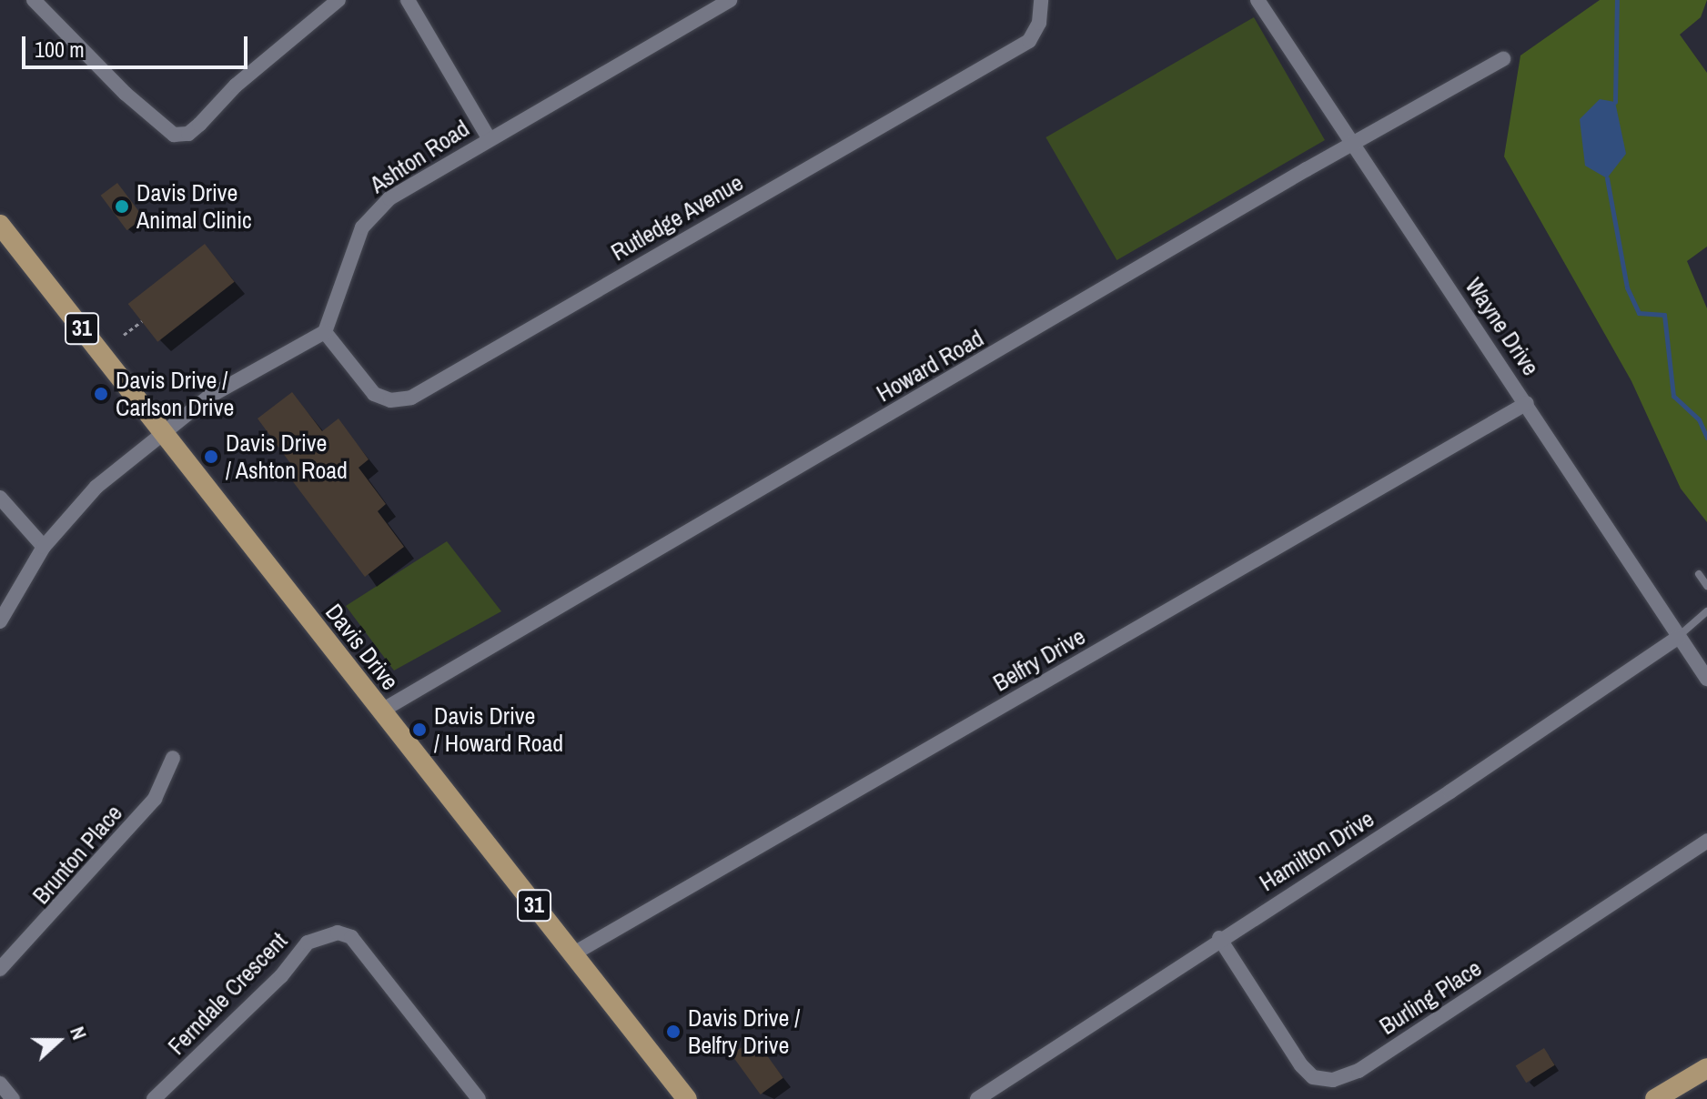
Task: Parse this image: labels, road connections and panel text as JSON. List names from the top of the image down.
{
  "streets": {
    "main road": ["31", "Davis Drive"],
    "street": [
      "Ashton Road",
      "Rutledge Avenue",
      "Wayne Drive",
      "Howard Road",
      "Belfry Drive",
      "Hamilton Drive",
      "Brunton Place",
      "Ferndale Crescent",
      "Burling Place"
    ]
  },
  "crossings": [
    ["Ashton Road", "Rutledge Avenue"],
    ["Wayne Drive", "Howard Road"],
    ["Wayne Drive", "Belfry Drive"],
    ["Wayne Drive", "Hamilton Drive"],
    ["Howard Road", "Davis Drive"],
    ["Davis Drive", "Belfry Drive"],
    ["Hamilton Drive", "Burling Place"]
  ],
  "places": [
    "Davis Drive Animal Clinic",
    "Davis Drive / Carlson Drive",
    "Davis Drive / Ashton Road",
    "Davis Drive / Howard Road",
    "Davis Drive / Belfry Drive"
  ],
  "scale_bar": "100 m",
  "north": "right"
}
